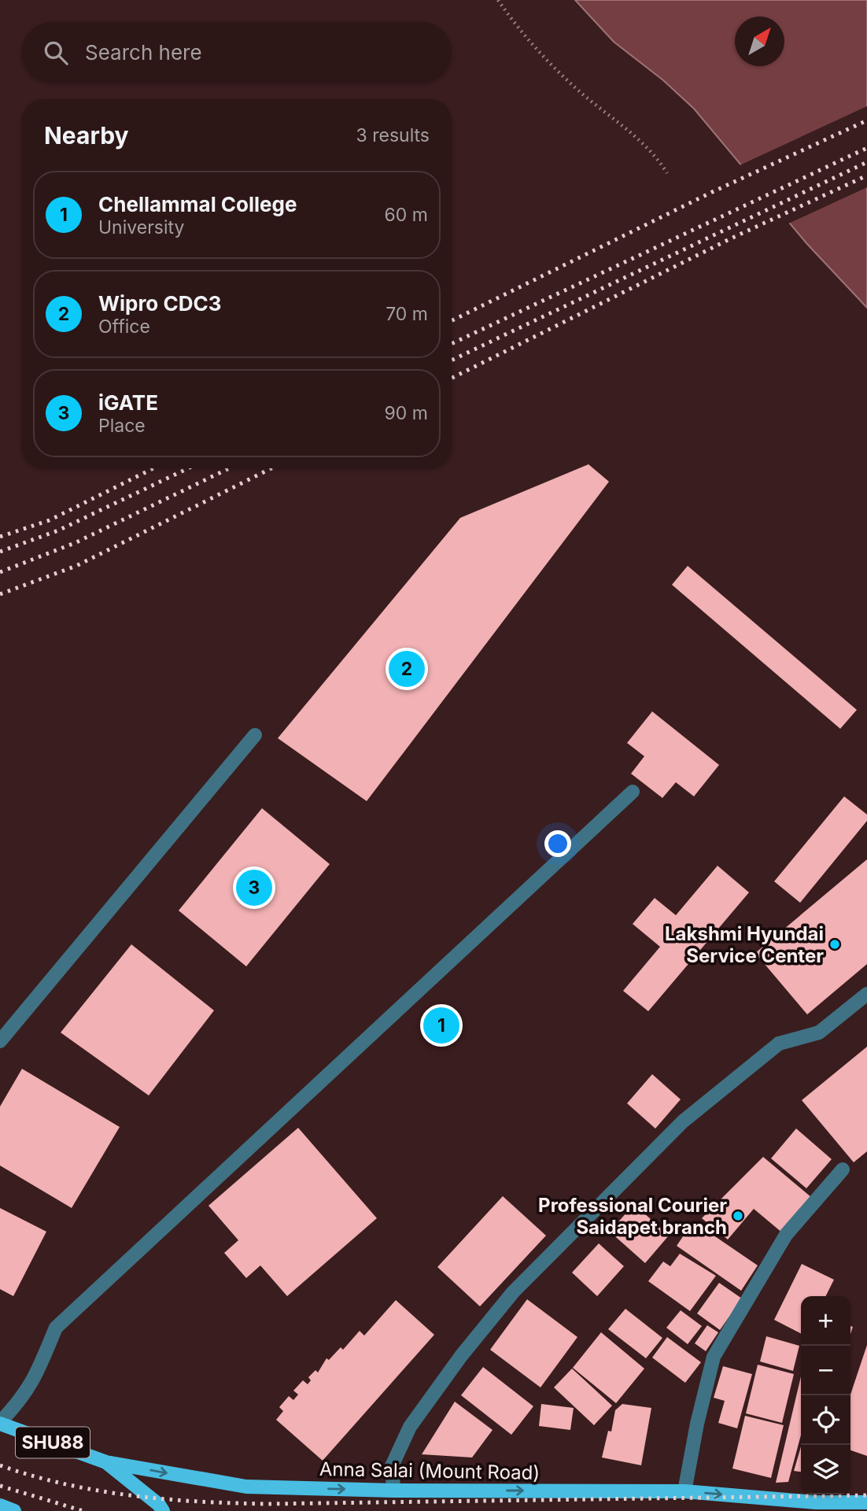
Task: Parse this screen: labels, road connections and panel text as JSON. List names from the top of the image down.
{
  "streets": {
    "main road": ["SHU88", "Anna Salai (Mount Road)"]
  },
  "crossings": [
    ["SHU88", "Anna Salai (Mount Road)"]
  ],
  "one_way": ["Anna Salai (Mount Road)"],
  "places": ["Lakshmi Hyundai Service Center", "Professional Courier Saidapet branch"],
  "north": "top right",
  "page": {
    "search": "Search here",
    "heading": ["Nearby", "3 results"],
    "list": [
      {
        "mark": "1",
        "name": "Chellammal College",
        "note": "University",
        "value": "60 m"
      },
      {
        "mark": "2",
        "name": "Wipro CDC3",
        "note": "Office",
        "value": "70 m"
      },
      {
        "mark": "3",
        "name": "iGATE",
        "note": "Place",
        "value": "90 m"
      }
    ],
    "pins": ["2", "3", "1"],
    "map_buttons": ["+", "−"]
  }
}
